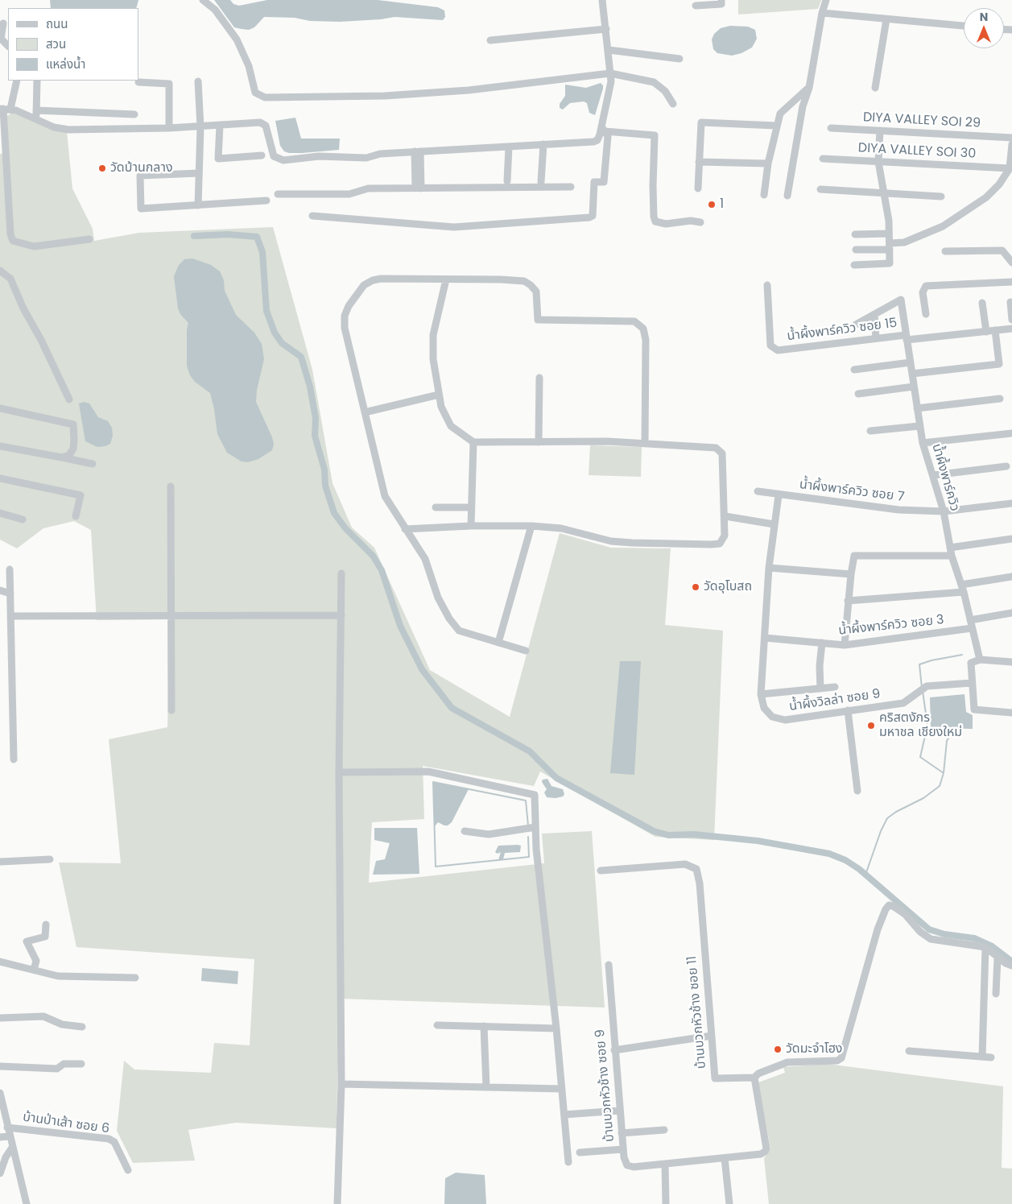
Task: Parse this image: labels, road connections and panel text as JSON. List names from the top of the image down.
{
  "streets": {
    "street": [
      "DIYA VALLEY SOI 29",
      "DIYA VALLEY SOI 30",
      "น้ำผึ้งพาร์ควิว ซอย 15",
      "น้ำผึ้งพาร์ควิว",
      "น้ำผึ้งพาร์ควิว ซอย 7",
      "น้ำผึ้งพาร์ควิว ซอย 3",
      "น้ำผึ้งวิลล่า ซอย 9",
      "บ้านบวกหัวช้าง ซอย 11",
      "บ้านบวกหัวช้าง ซอย 9",
      "บ้านป่าเส้า ซอย 6"
    ]
  },
  "crossings": [
    ["น้ำผึ้งพาร์ควิว ซอย 15", "น้ำผึ้งพาร์ควิว"],
    ["น้ำผึ้งพาร์ควิว", "น้ำผึ้งพาร์ควิว ซอย 7"],
    ["น้ำผึ้งพาร์ควิว", "น้ำผึ้งพาร์ควิว ซอย 3"],
    ["น้ำผึ้งพาร์ควิว ซอย 7", "น้ำผึ้งวิลล่า ซอย 9"],
    ["น้ำผึ้งพาร์ควิว ซอย 3", "น้ำผึ้งวิลล่า ซอย 9"]
  ],
  "places": [
    "วัดบ้านกลาง",
    "1",
    "วัดอุโบสถ",
    "คริสตงักร มหาชล เชียงใหม่",
    "วัดมะจำโฮง"
  ],
  "legend": ["ถนน", "สวน", "แหล่งน้ำ"],
  "north": "top"
}
